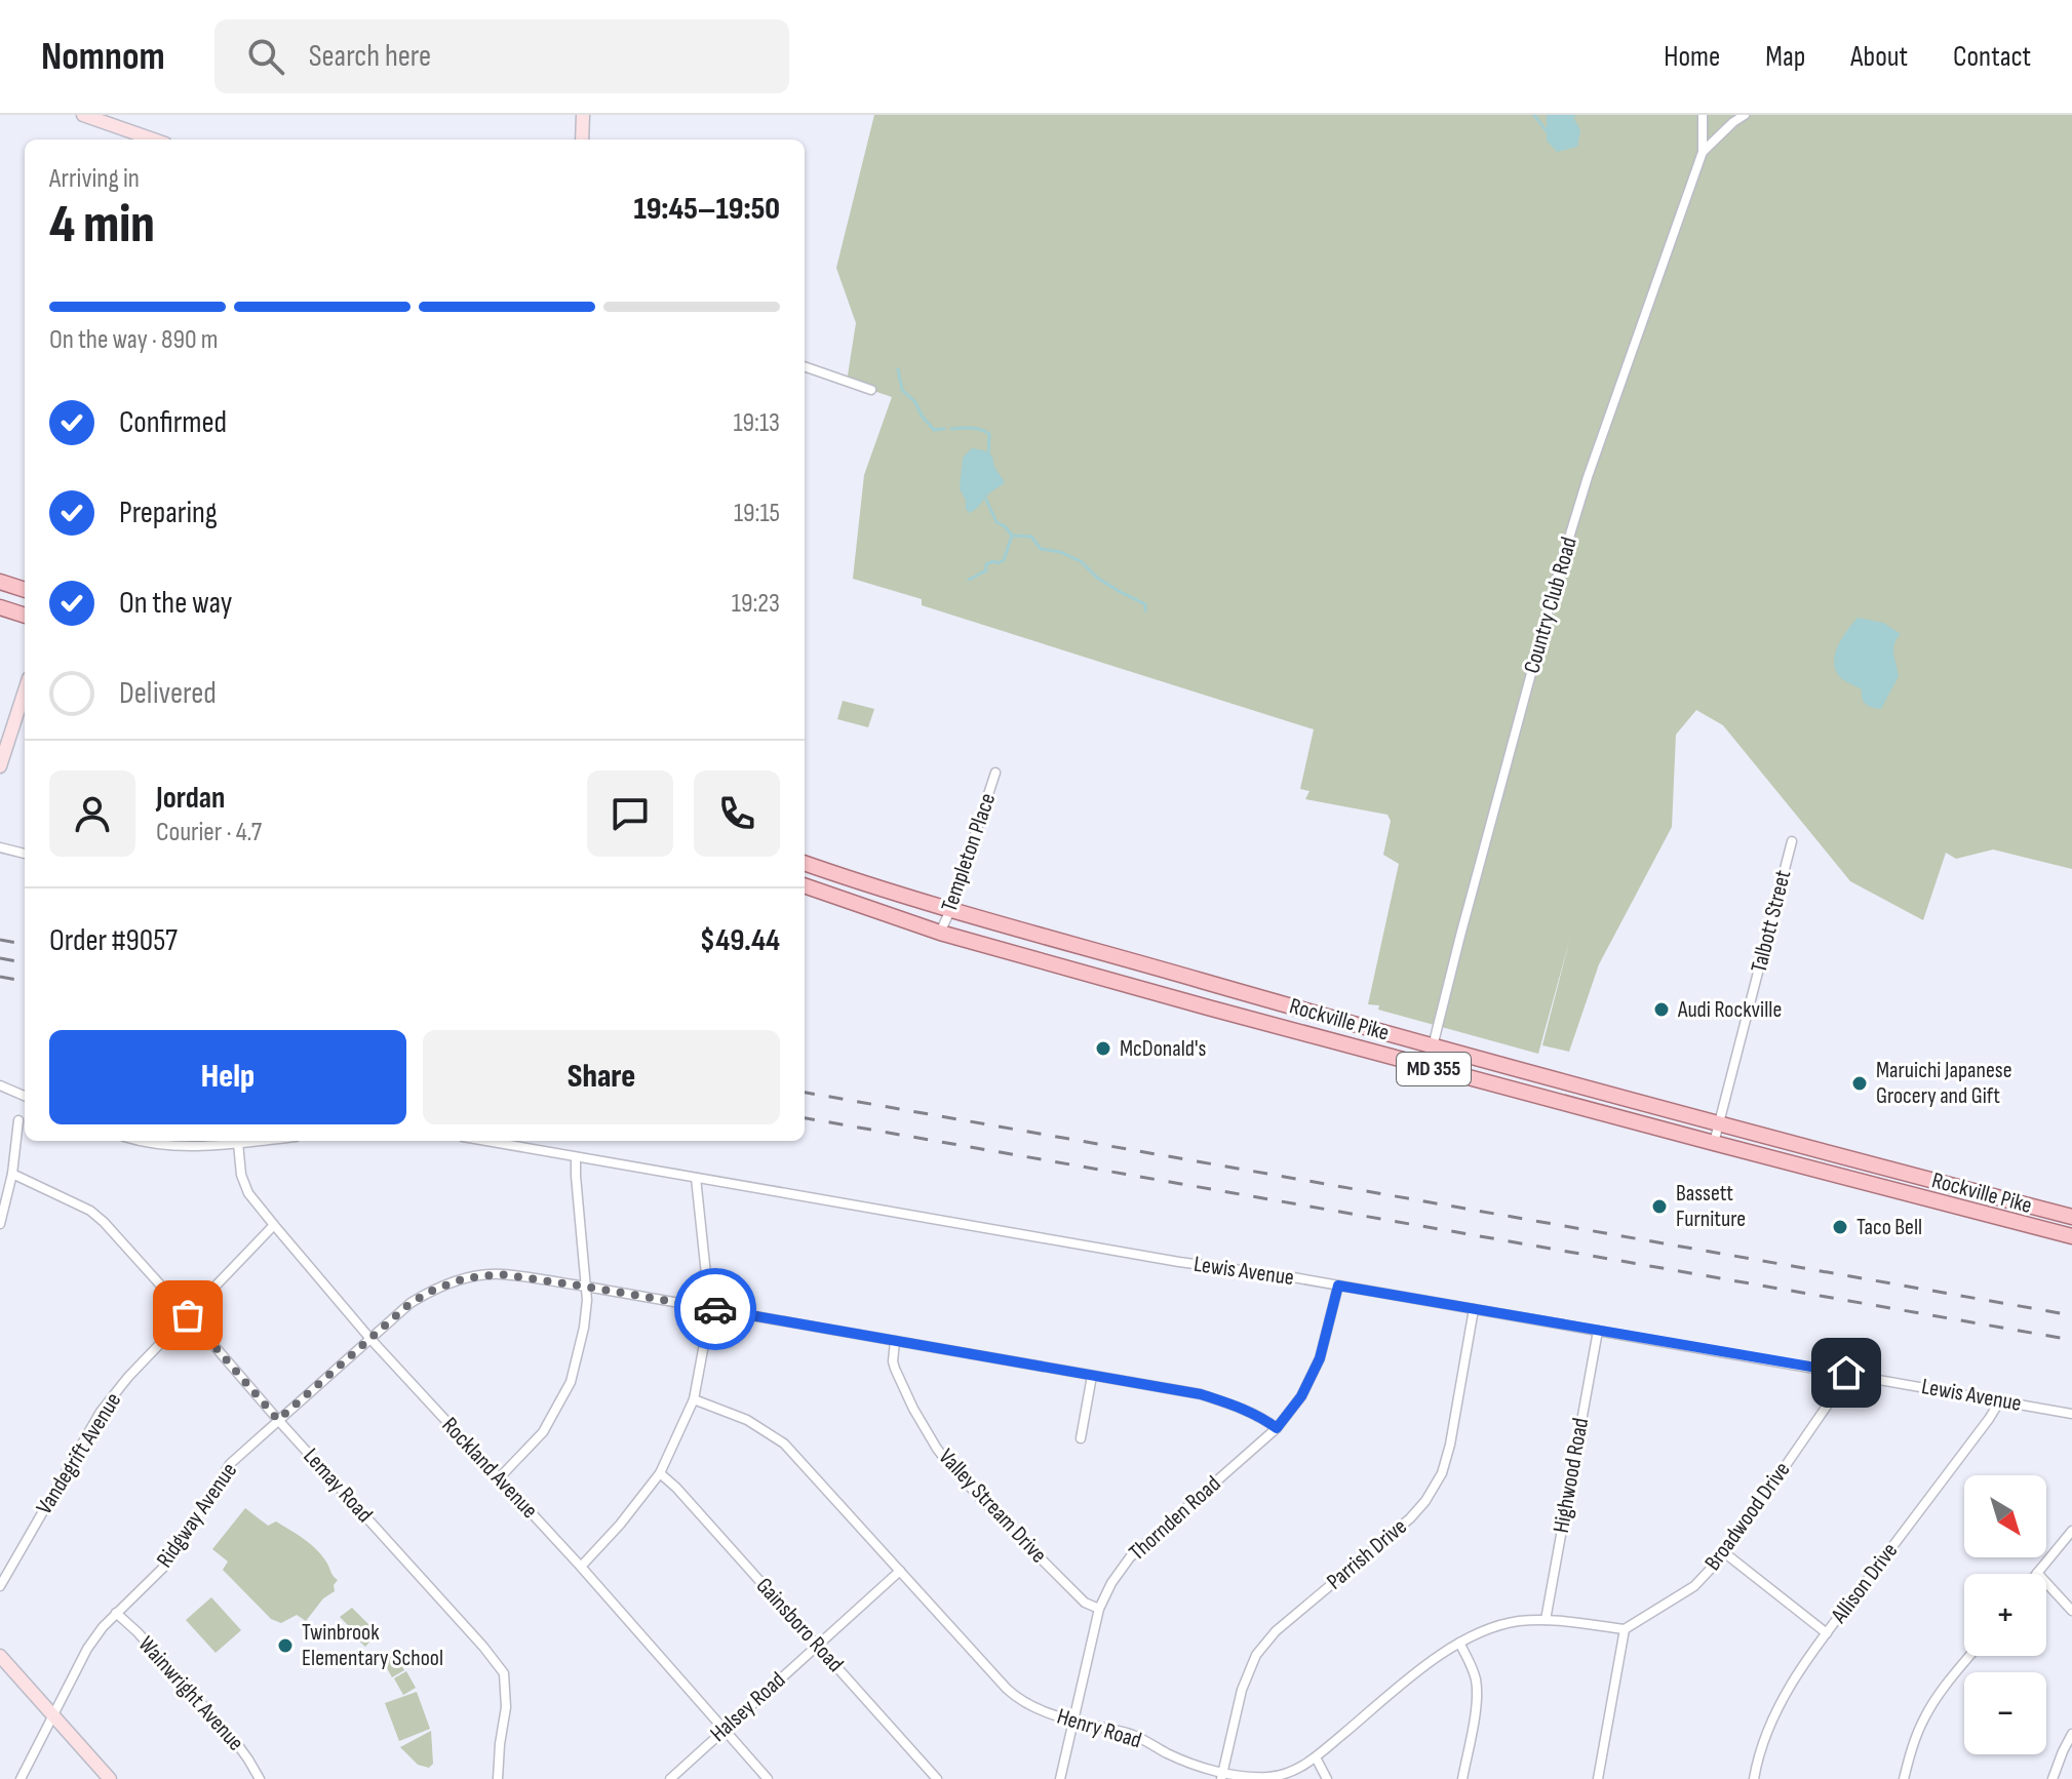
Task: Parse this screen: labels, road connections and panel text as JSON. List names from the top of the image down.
{
  "streets": {
    "main road": ["Rockville Pike", "MD 355"],
    "street": [
      "Country Club Road",
      "Templeton Place",
      "Talbott Street",
      "Lewis Avenue",
      "Vandegrift Avenue",
      "Rockland Avenue",
      "Highwood Road",
      "Lemay Road",
      "Valley Stream Drive",
      "Ridgway Avenue",
      "Broadwood Drive",
      "Thornden Road",
      "Parrish Drive",
      "Allison Drive",
      "Gainsboro Road",
      "Wainwright Avenue",
      "Halsey Road",
      "Henry Road"
    ]
  },
  "crossings": [
    ["Country Club Road", "Rockville Pike"],
    ["Templeton Place", "Rockville Pike"],
    ["Talbott Street", "Rockville Pike"],
    ["Lewis Avenue", "Highwood Road"],
    ["Lewis Avenue", "Broadwood Drive"],
    ["Lewis Avenue", "Thornden Road"],
    ["Lewis Avenue", "Parrish Drive"],
    ["Lewis Avenue", "Allison Drive"],
    ["Vandegrift Avenue", "Rockland Avenue"],
    ["Vandegrift Avenue", "Lemay Road"],
    ["Rockland Avenue", "Ridgway Avenue"],
    ["Rockland Avenue", "Halsey Road"],
    ["Highwood Road", "Henry Road"],
    ["Lemay Road", "Ridgway Avenue"],
    ["Valley Stream Drive", "Ridgway Avenue"],
    ["Valley Stream Drive", "Thornden Road"],
    ["Ridgway Avenue", "Thornden Road"],
    ["Ridgway Avenue", "Wainwright Avenue"],
    ["Broadwood Drive", "Henry Road"],
    ["Thornden Road", "Henry Road"],
    ["Parrish Drive", "Henry Road"],
    ["Gainsboro Road", "Halsey Road"],
    ["Halsey Road", "Henry Road"]
  ],
  "places": [
    "Audi Rockville",
    "McDonald's",
    "Maruichi Japanese Grocery and Gift",
    "Bassett Furniture",
    "Taco Bell",
    "Twinbrook Elementary School"
  ],
  "north": "bottom right",
  "page": {
    "header": "Nomnom",
    "search": "Search here",
    "nav": [
      "Home",
      "Map",
      "About",
      "Contact"
    ],
    "heading": ["4 min", "Arriving in", "19:45–19:50"],
    "panel": [
      "Jordan",
      "Courier · 4.7",
      "Order #9057",
      "$49.44"
    ],
    "bar": "On the way · 890 m",
    "list": [
      ["Confirmed", "19:13"],
      ["Preparing", "19:15"],
      ["On the way", "19:23"],
      "Delivered"
    ],
    "buttons": ["Help", "Share"],
    "map_buttons": ["+", "−"]
  }
}
